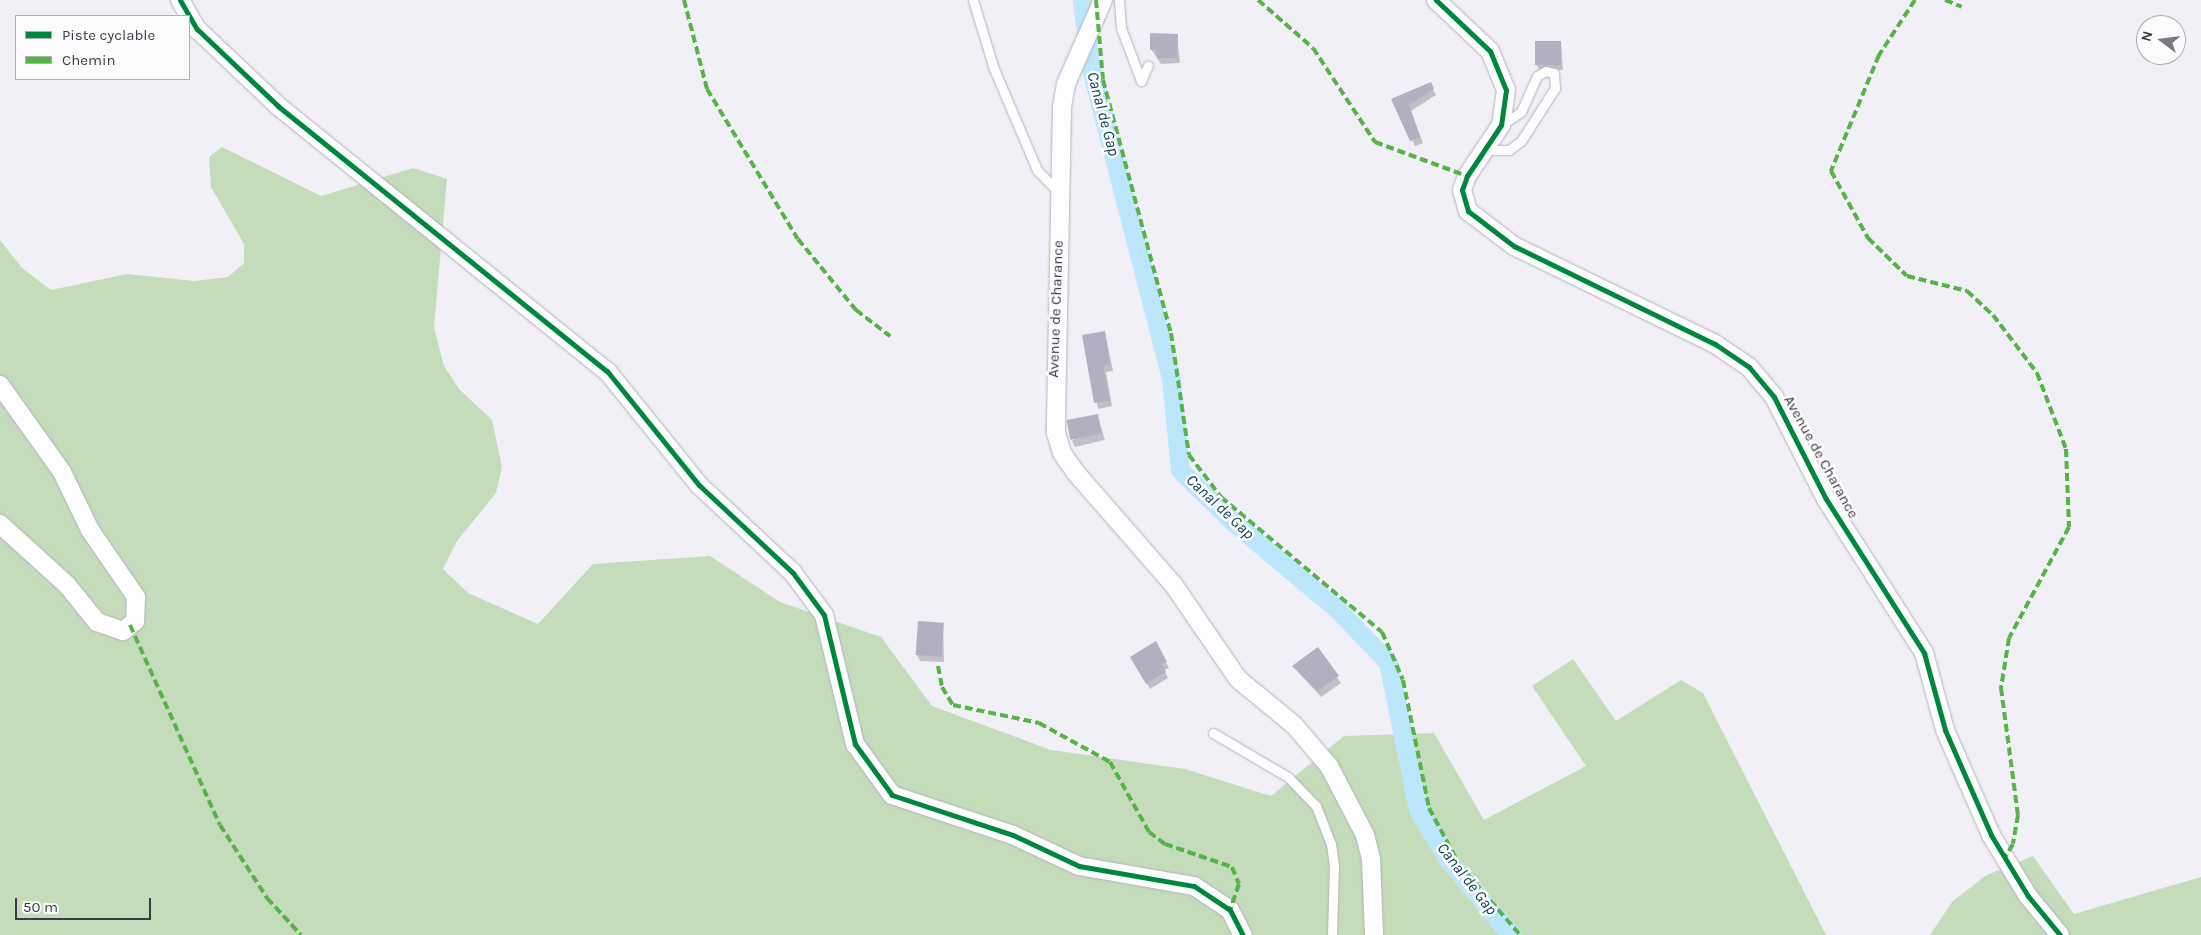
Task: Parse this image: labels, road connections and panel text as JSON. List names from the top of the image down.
{
  "streets": {
    "street": ["Avenue de Charance"]
  },
  "water": ["Canal de Gap"],
  "legend": ["Piste cyclable", "Chemin"],
  "scale_bar": "50 m",
  "north": "left"
}
